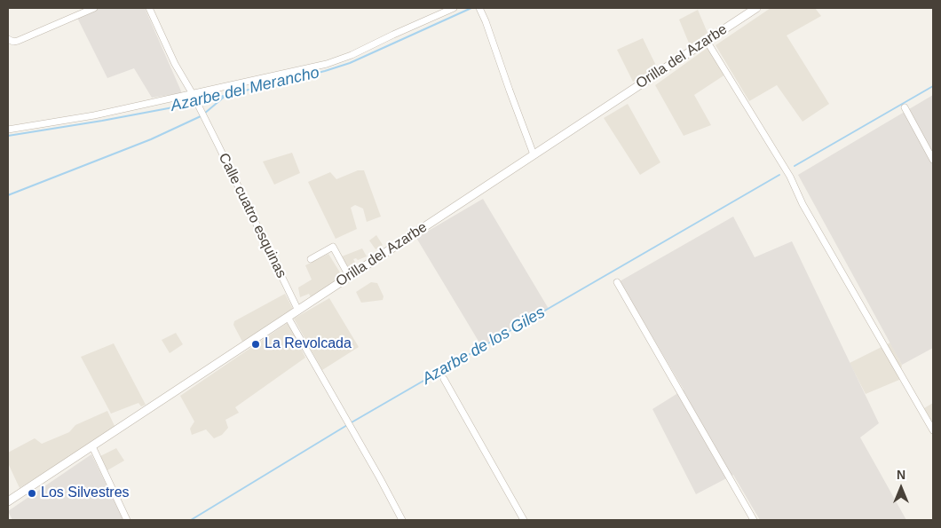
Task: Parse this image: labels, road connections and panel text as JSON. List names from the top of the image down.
{
  "streets": {
    "street": ["Orilla del Azarbe", "Calle cuatro esquinas"]
  },
  "crossings": [
    ["Orilla del Azarbe", "Calle cuatro esquinas"]
  ],
  "water": ["Azarbe del Merancho", "Azarbe de los Giles"],
  "places": ["La Revolcada", "Los Silvestres"],
  "north": "top"
}
